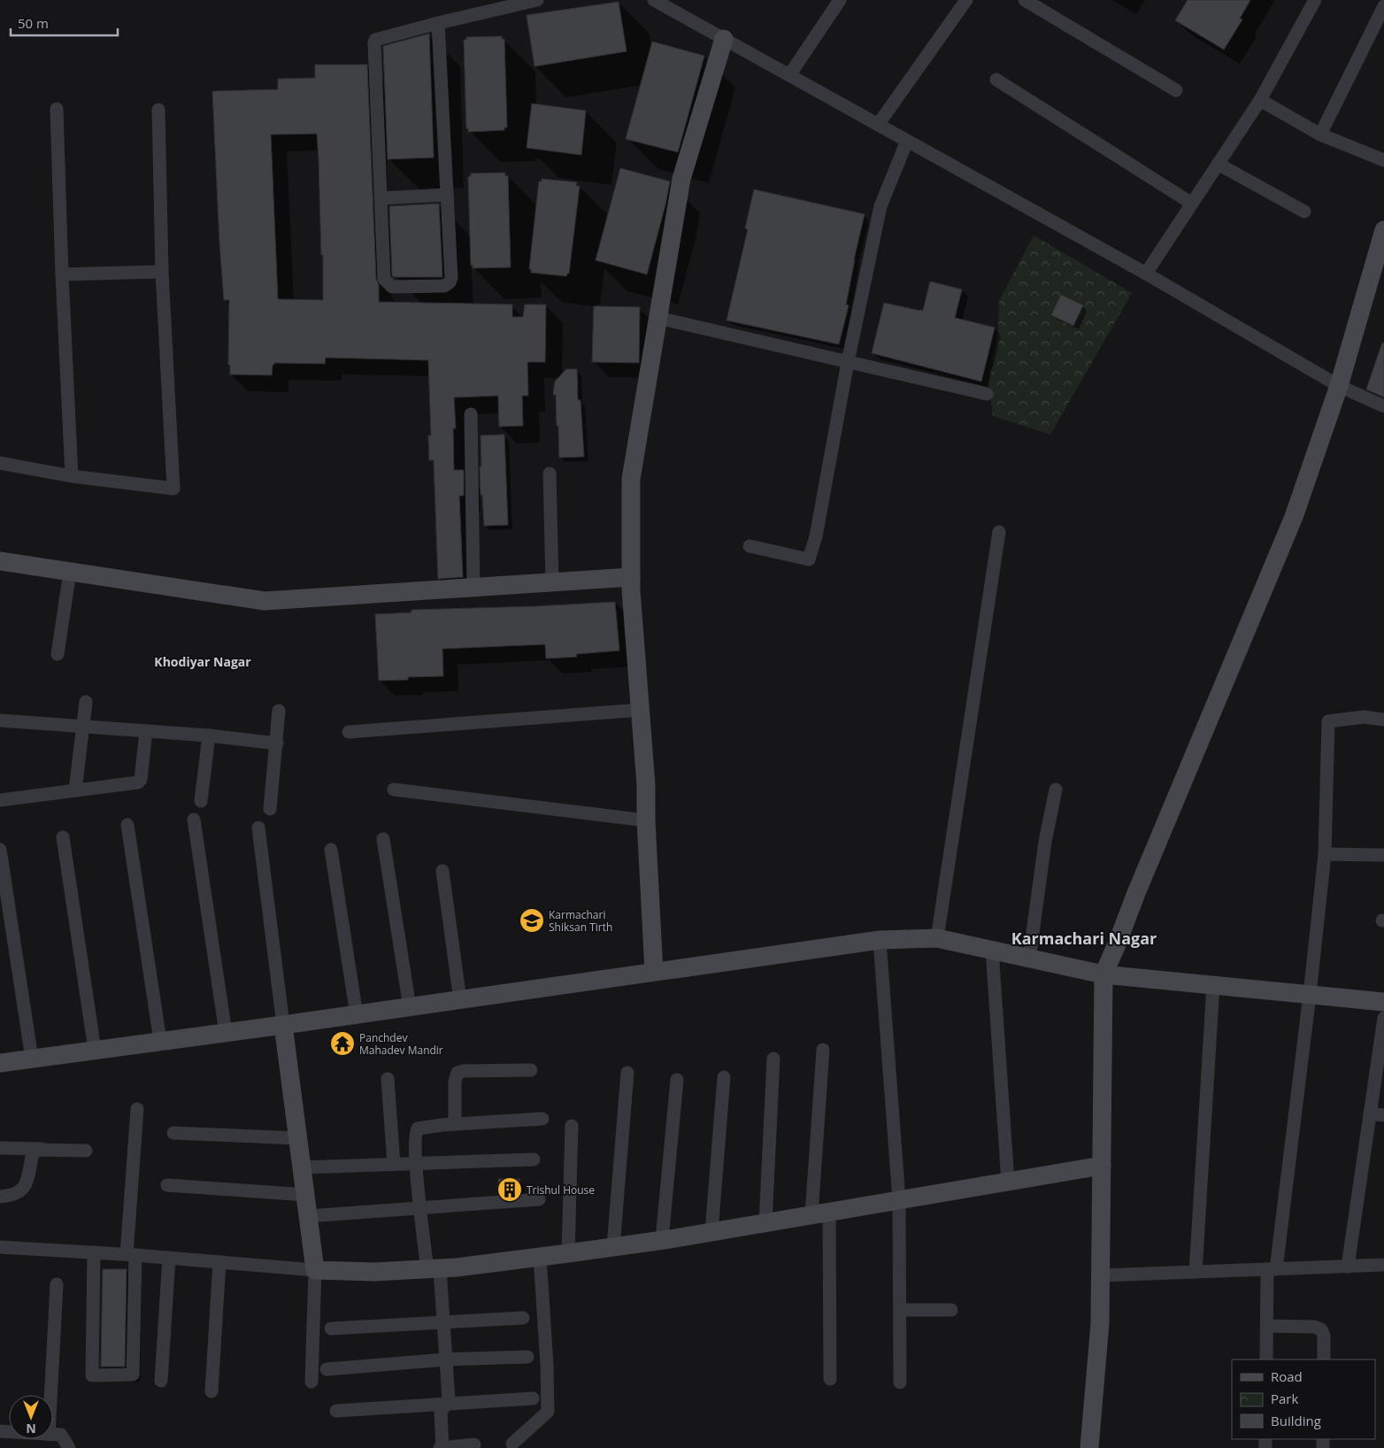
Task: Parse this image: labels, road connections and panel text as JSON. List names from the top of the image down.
{
  "districts": ["Khodiyar Nagar", "Karmachari Nagar"],
  "places": {
    "school or university": ["Karmachari Shiksan Tirth"],
    "temple": ["Panchdev Mahadev Mandir"],
    "building": ["Trishul House"]
  },
  "legend": ["Road", "Park", "Building"],
  "scale_bar": "50 m",
  "north": "bottom"
}
